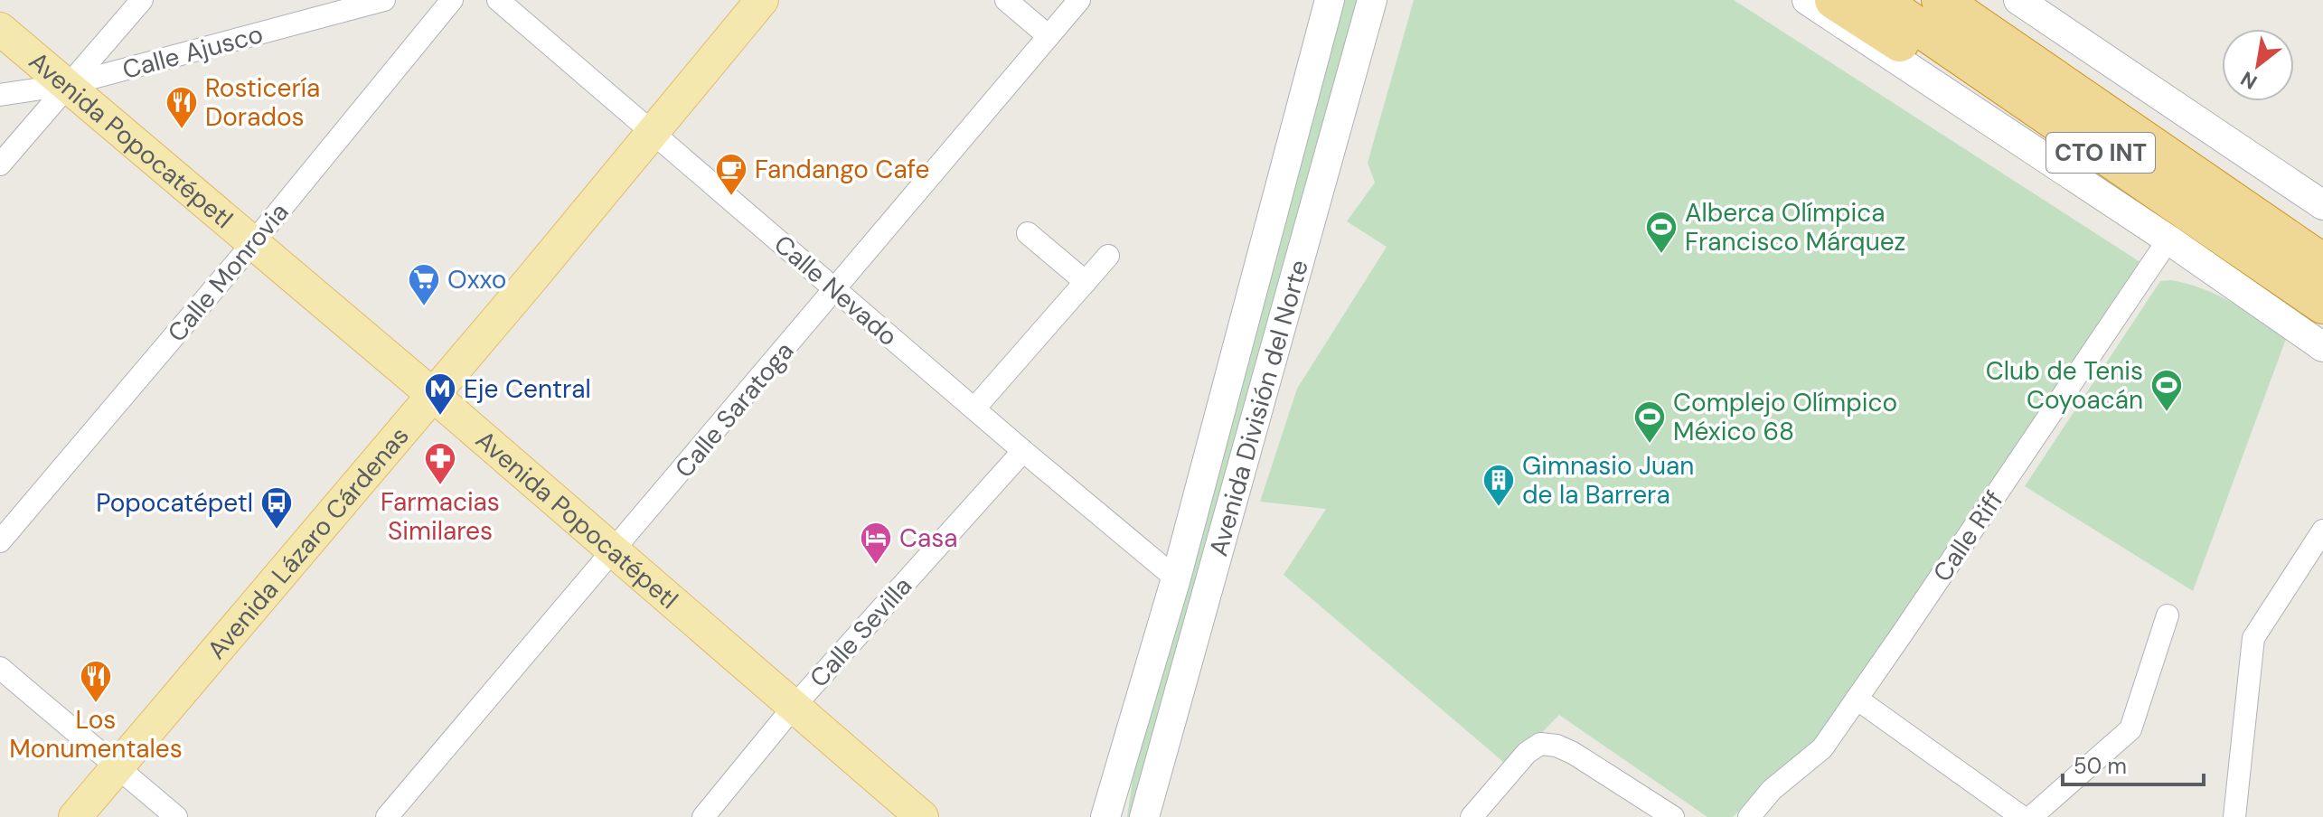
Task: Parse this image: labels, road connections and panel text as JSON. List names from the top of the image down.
{
  "streets": {
    "highway": ["CTO INT"],
    "main road": ["Avenida Popocatépetl", "Avenida División del Norte", "Avenida Lázaro Cárdenas"],
    "street": [
      "Calle Ajusco",
      "Calle Monrovia",
      "Calle Nevado",
      "Calle Saratoga",
      "Calle Riff",
      "Calle Sevilla"
    ]
  },
  "crossings": [
    ["Calle Ajusco", "Avenida Popocatépetl"],
    ["Avenida Popocatépetl", "Calle Monrovia"],
    ["Avenida Popocatépetl", "Calle Saratoga"],
    ["Avenida Popocatépetl", "Avenida Lázaro Cárdenas"],
    ["Avenida Popocatépetl", "Calle Sevilla"],
    ["CTO INT", "Calle Riff"],
    ["Calle Nevado", "Avenida División del Norte"],
    ["Calle Nevado", "Calle Saratoga"],
    ["Calle Nevado", "Avenida Lázaro Cárdenas"],
    ["Calle Nevado", "Calle Sevilla"]
  ],
  "places": {
    "restaurant": ["Rosticería Dorados", "Los Monumentales"],
    "cafe": ["Fandango Cafe"],
    "sports": ["Alberca Olímpica Francisco Márquez", "Club de Tenis Coyoacán", "Complejo Olímpico México 68"],
    "supermarket": ["Oxxo"],
    "metro station": ["Eje Central"],
    "pharmacy": ["Farmacias Similares"],
    "building": ["Gimnasio Juan de la Barrera"],
    "bus stop": ["Popocatépetl"],
    "hotel": ["Casa"]
  },
  "scale_bar": "50 m",
  "north": "bottom left"
}
